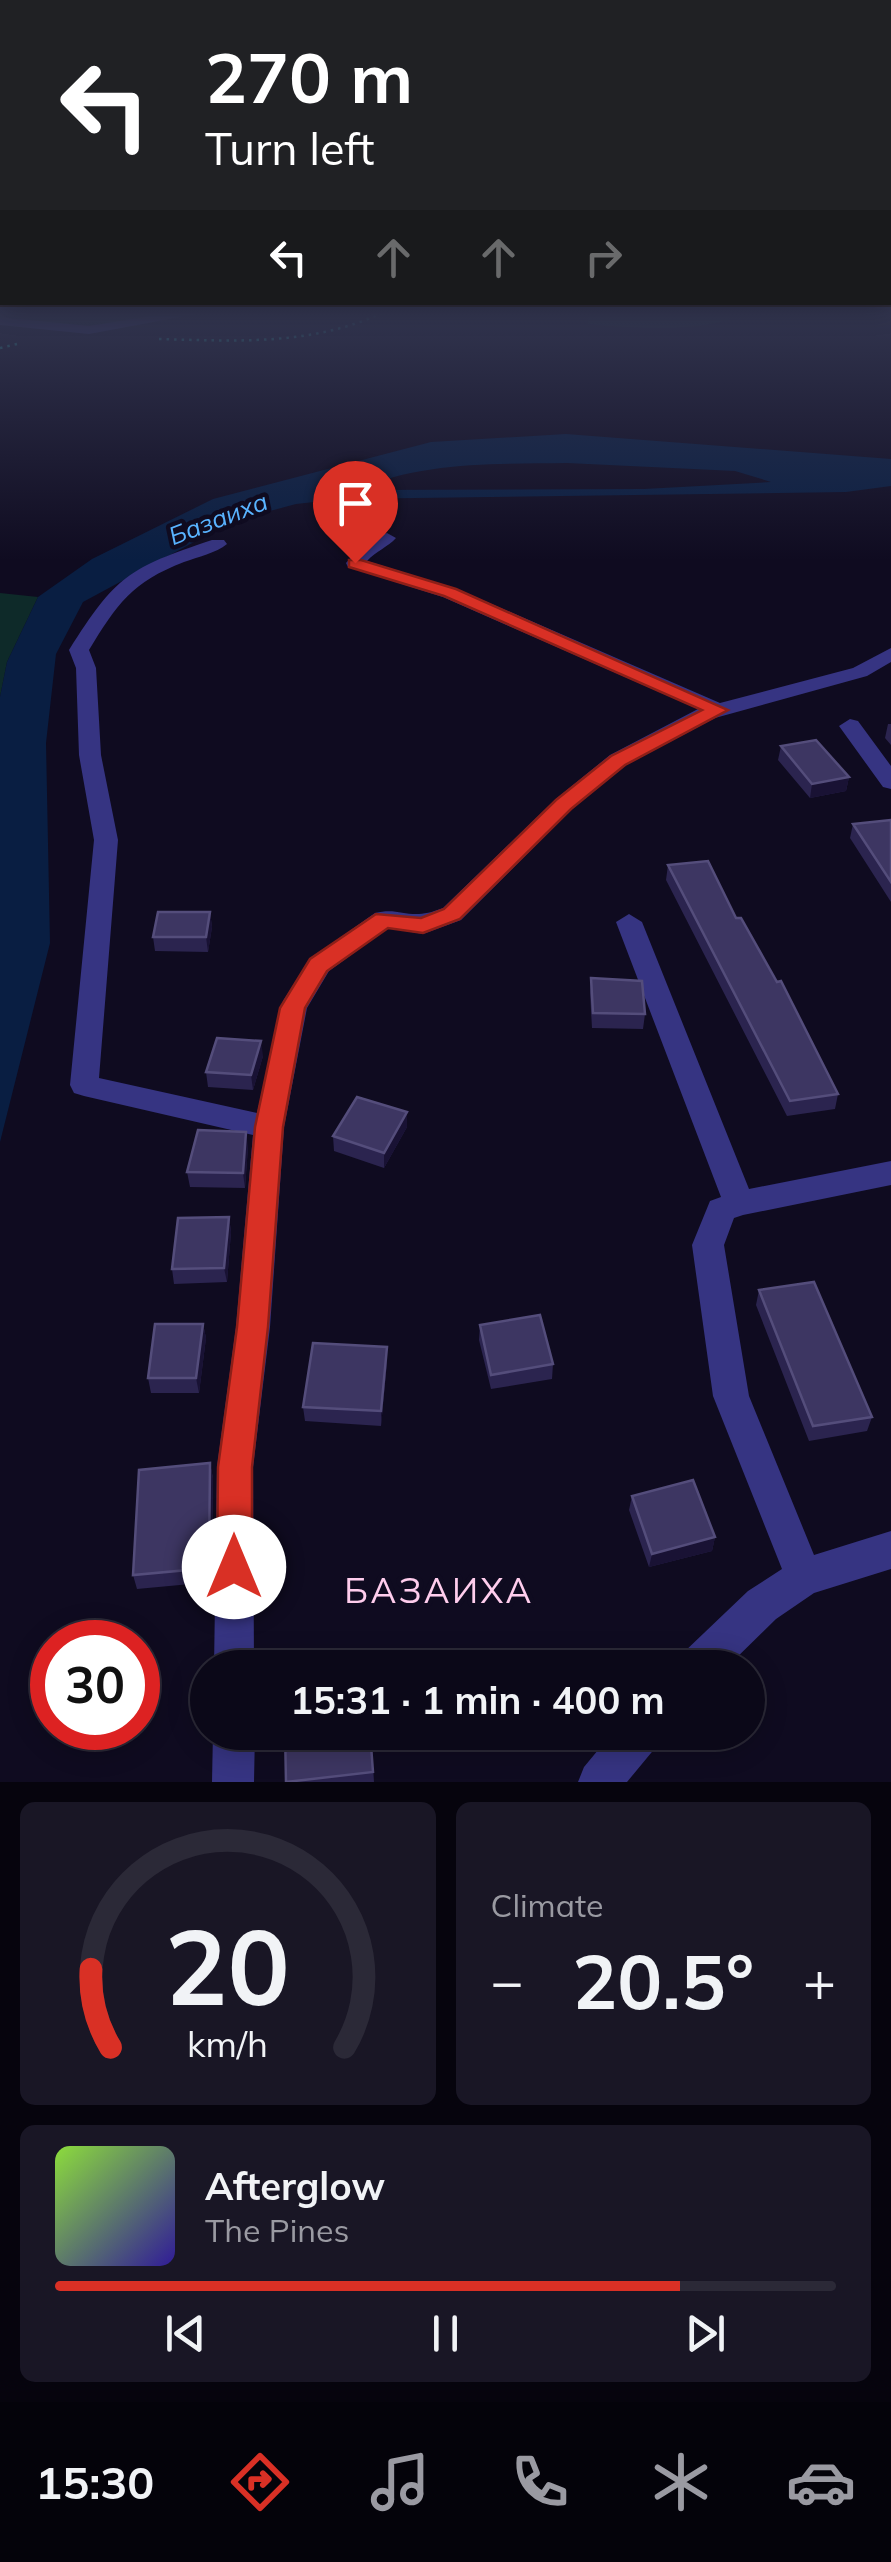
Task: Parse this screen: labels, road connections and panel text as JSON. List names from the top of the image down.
{
  "districts": ["БАЗАИХА"],
  "water": ["Базаиха"],
  "page": {
    "turn": ["270 m", "Turn left"],
    "limit": "30",
    "trip": "15:31 · 1 min · 400 m",
    "tile": "Climate",
    "heat": ["−", "20.5°", "+"],
    "song": ["Afterglow", "The Pines"],
    "tabs": "15:30",
    "gauge": ["20", "km/h"]
  }
}
